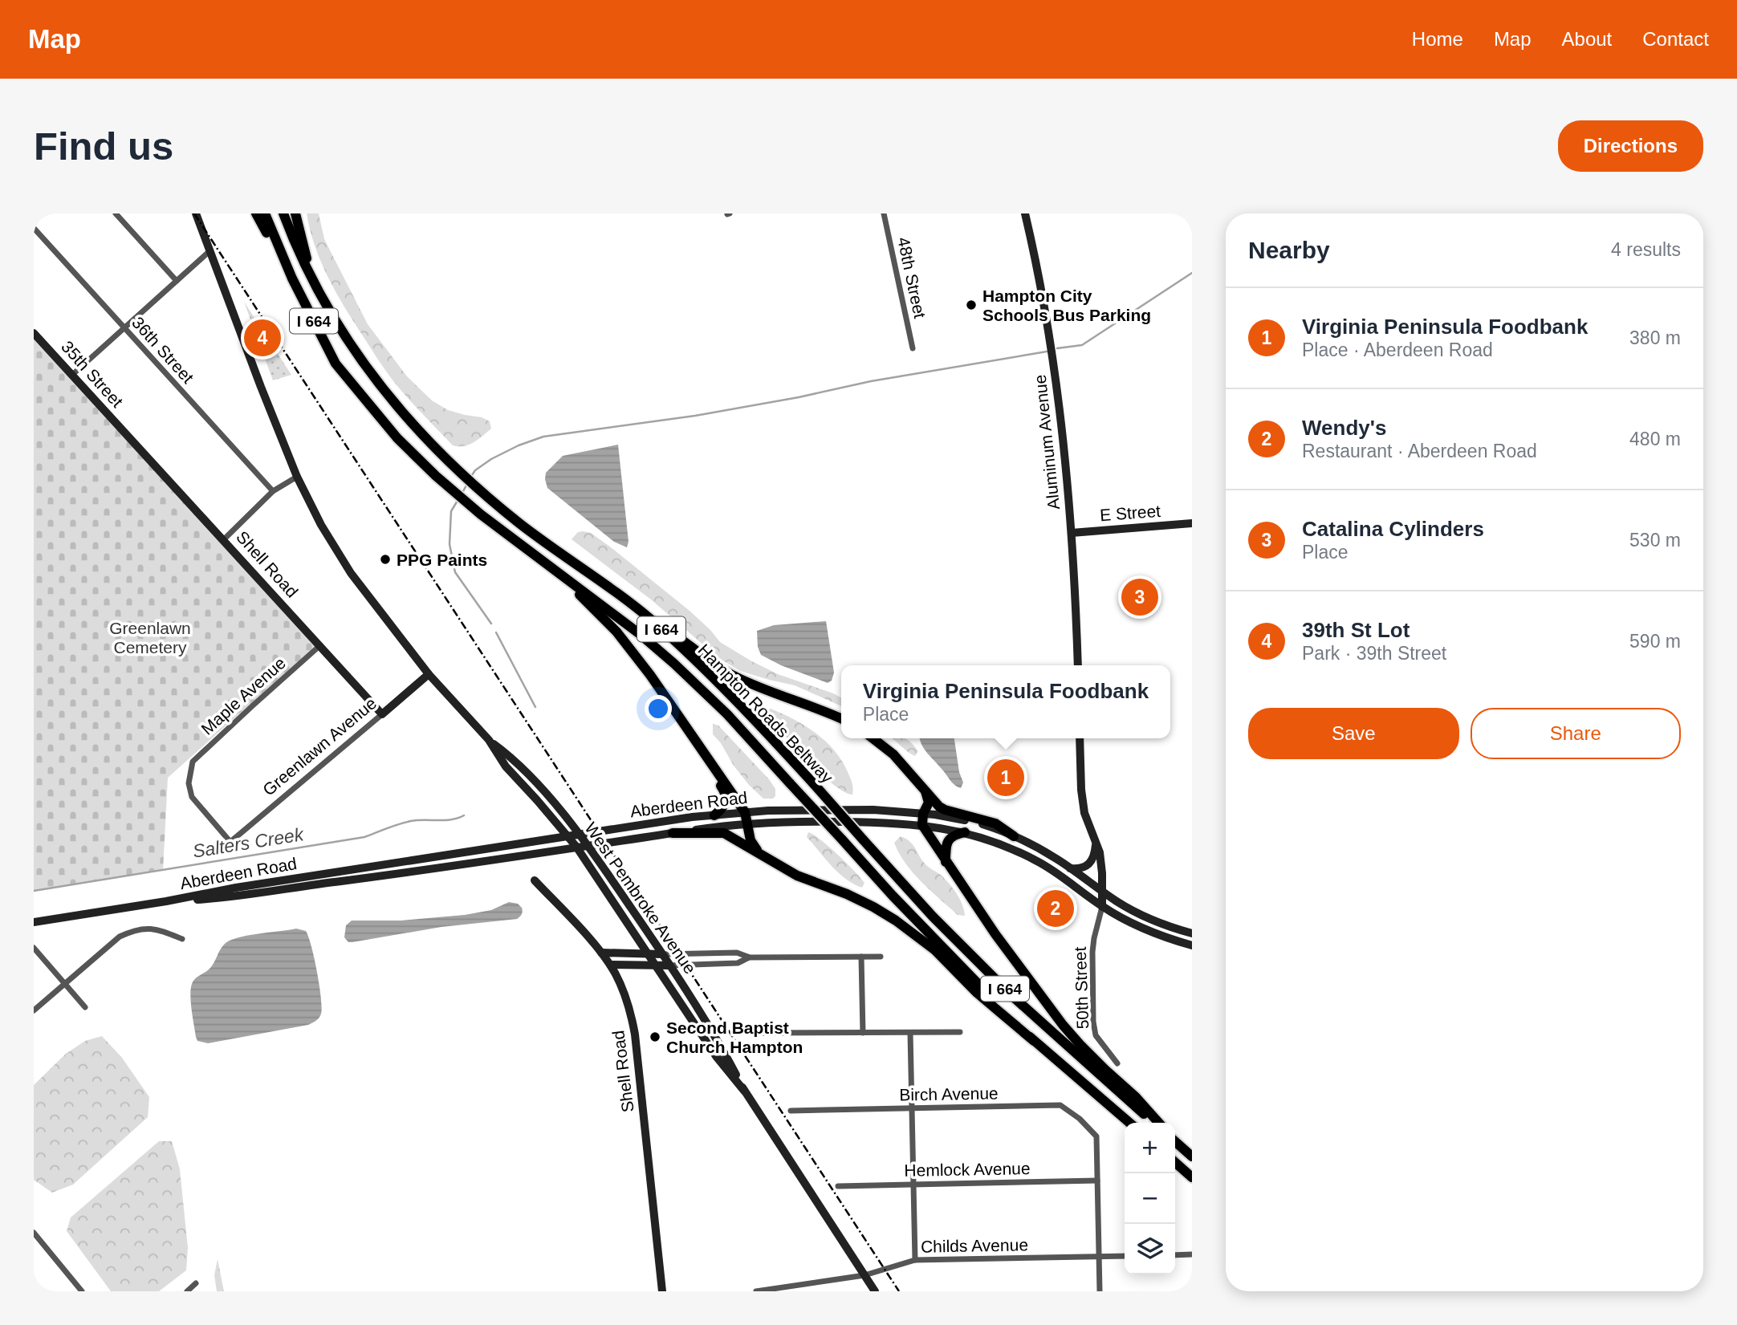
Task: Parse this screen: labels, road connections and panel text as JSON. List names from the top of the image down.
{
  "streets": {
    "highway": ["I 664", "Hampton Roads Beltway"],
    "main road": [
      "35th Street",
      "Aluminum Avenue",
      "E Street",
      "Shell Road",
      "Greenlawn Avenue",
      "Aberdeen Road",
      "West Pembroke Avenue"
    ],
    "street": [
      "48th Street",
      "36th Street",
      "Maple Avenue",
      "50th Street",
      "Birch Avenue",
      "Hemlock Avenue",
      "Childs Avenue"
    ]
  },
  "crossings": [
    ["35th Street", "Shell Road"],
    ["Aluminum Avenue", "E Street"],
    ["Shell Road", "Maple Avenue"],
    ["Shell Road", "Greenlawn Avenue"],
    ["Maple Avenue", "Greenlawn Avenue"],
    ["Greenlawn Avenue", "West Pembroke Avenue"],
    ["Aberdeen Road", "West Pembroke Avenue"],
    ["Aberdeen Road", "50th Street"],
    ["West Pembroke Avenue", "Childs Avenue"],
    ["Birch Avenue", "Hemlock Avenue"]
  ],
  "water": ["Salters Creek"],
  "parks": ["Greenlawn Cemetery"],
  "places": ["Hampton City Schools Bus Parking", "PPG Paints", "Second Baptist Church Hampton"],
  "page": {
    "header": "Map",
    "nav": [
      "Home",
      "Map",
      "About",
      "Contact"
    ],
    "buttons": [
      "Directions",
      ["Save", "Share"]
    ],
    "title": "Find us",
    "heading": ["Nearby", "4 results"],
    "list": [
      {
        "mark": "1",
        "name": "Virginia Peninsula Foodbank",
        "note": "Place · Aberdeen Road",
        "value": "380 m"
      },
      {
        "mark": "2",
        "name": "Wendy's",
        "note": "Restaurant · Aberdeen Road",
        "value": "480 m"
      },
      {
        "mark": "3",
        "name": "Catalina Cylinders",
        "note": "Place",
        "value": "530 m"
      },
      {
        "mark": "4",
        "name": "39th St Lot",
        "note": "Park · 39th Street",
        "value": "590 m"
      }
    ],
    "pins": [
      "4",
      "3",
      "1",
      "2"
    ],
    "popup": ["Virginia Peninsula Foodbank", "Place"],
    "map_buttons": ["+", "−"]
  }
}
